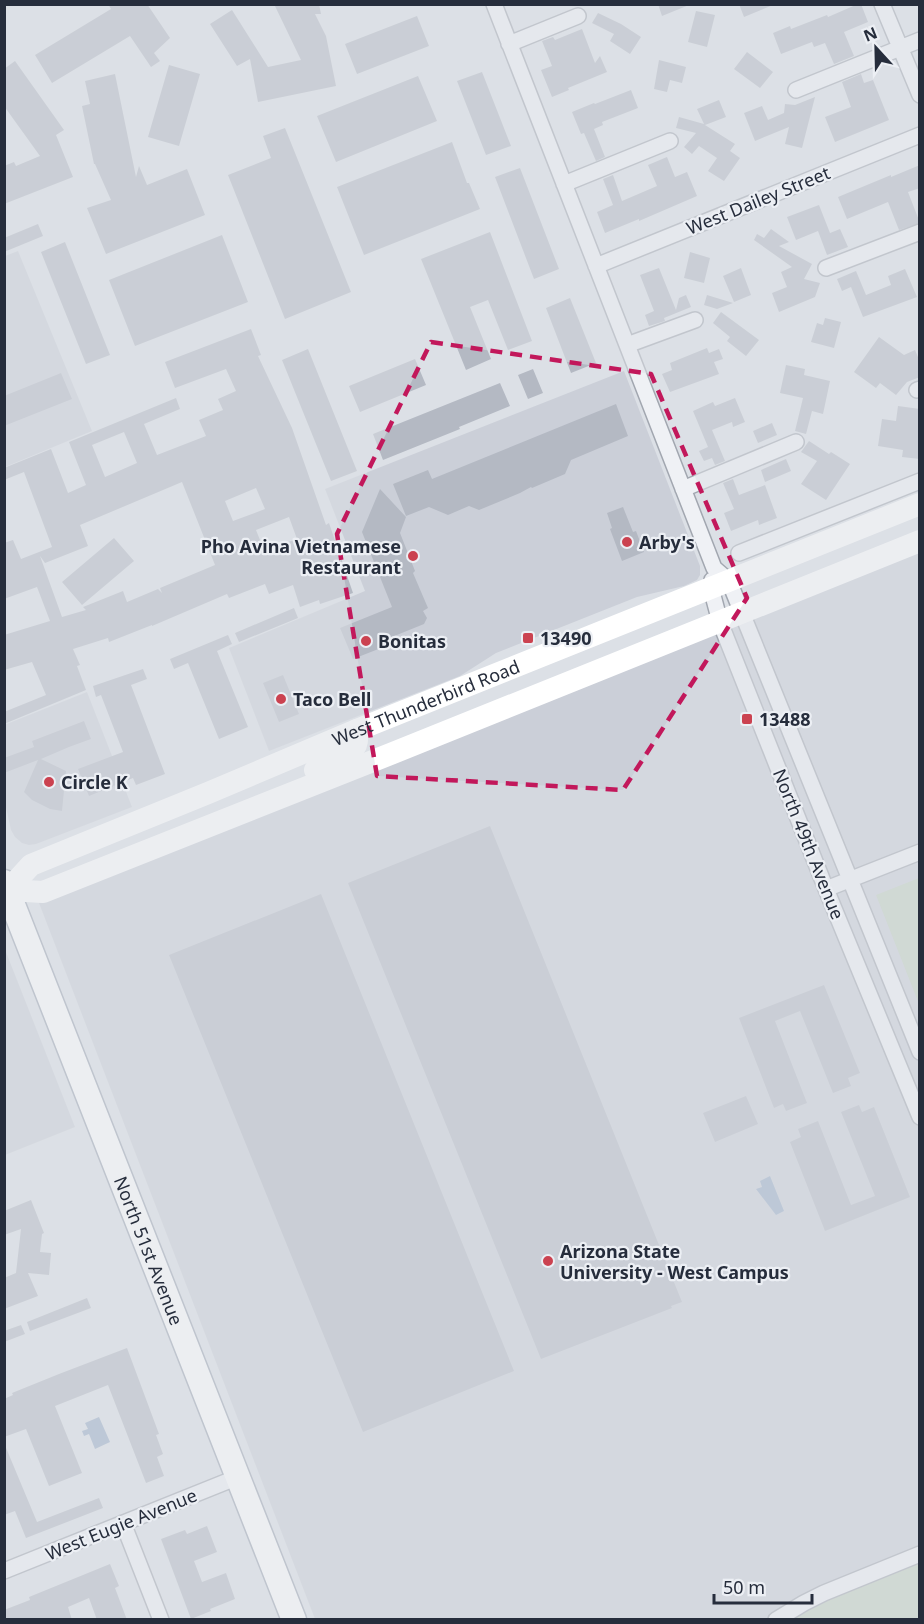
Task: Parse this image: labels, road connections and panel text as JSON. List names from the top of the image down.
{
  "streets": {
    "main road": ["West Thunderbird Road", "North 51st Avenue"],
    "street": ["West Dailey Street", "North 49th Avenue", "West Eugie Avenue"]
  },
  "crossings": [
    ["West Dailey Street", "North 49th Avenue"],
    ["West Thunderbird Road", "North 49th Avenue"],
    ["West Thunderbird Road", "North 51st Avenue"],
    ["North 51st Avenue", "West Eugie Avenue"]
  ],
  "places": {
    "other": [
      "Arby's",
      "Pho Avina Vietnamese Restaurant",
      "Bonitas",
      "Taco Bell",
      "Circle K",
      "Arizona State University - West Campus"
    ],
    "transit": ["13490", "13488"]
  },
  "scale_bar": "50 m",
  "north": "top"
}
